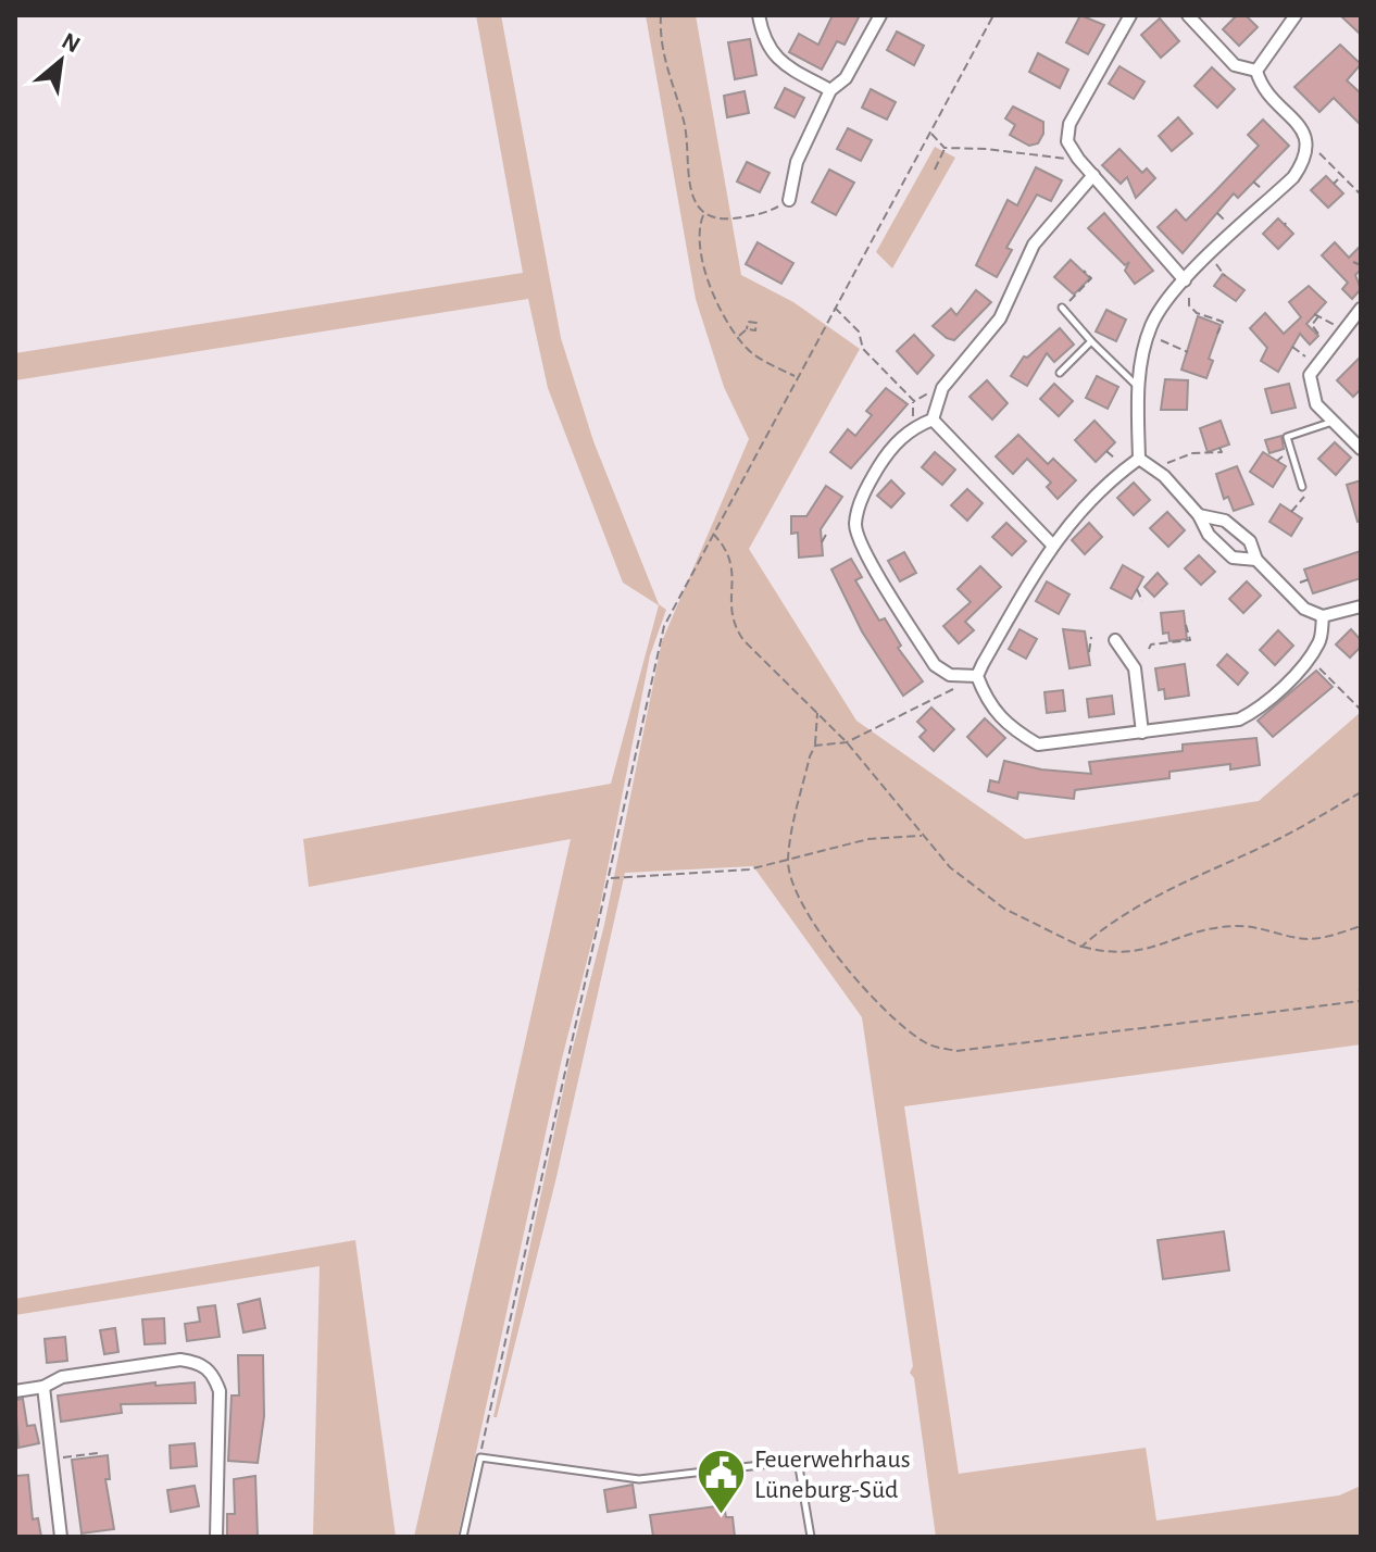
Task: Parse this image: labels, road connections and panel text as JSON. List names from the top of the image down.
{
  "places": {
    "public building": ["Feuerwehrhaus Lüneburg-Süd"]
  },
  "north": "top right"
}
